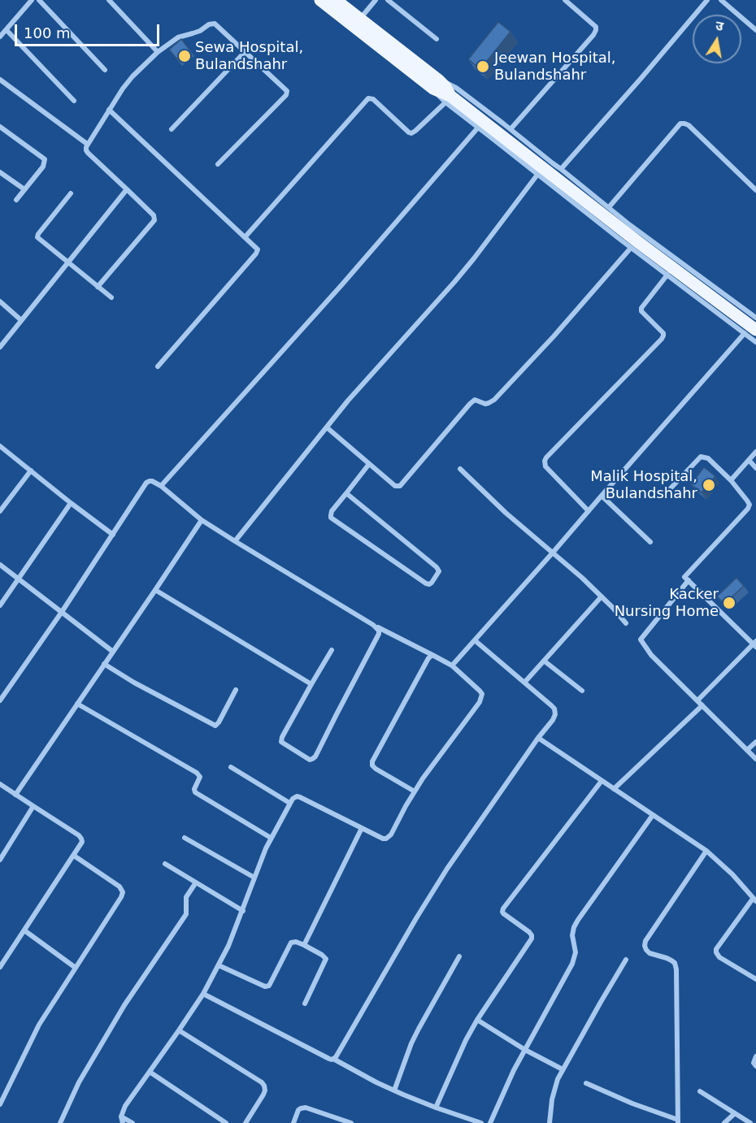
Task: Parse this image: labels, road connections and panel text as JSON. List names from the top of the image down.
{
  "places": [
    "Sewa Hospital, Bulandshahr",
    "Jeewan Hospital, Bulandshahr",
    "Malik Hospital, Bulandshahr",
    "Kacker Nursing Home"
  ],
  "scale_bar": "100 m",
  "north": "top"
}
